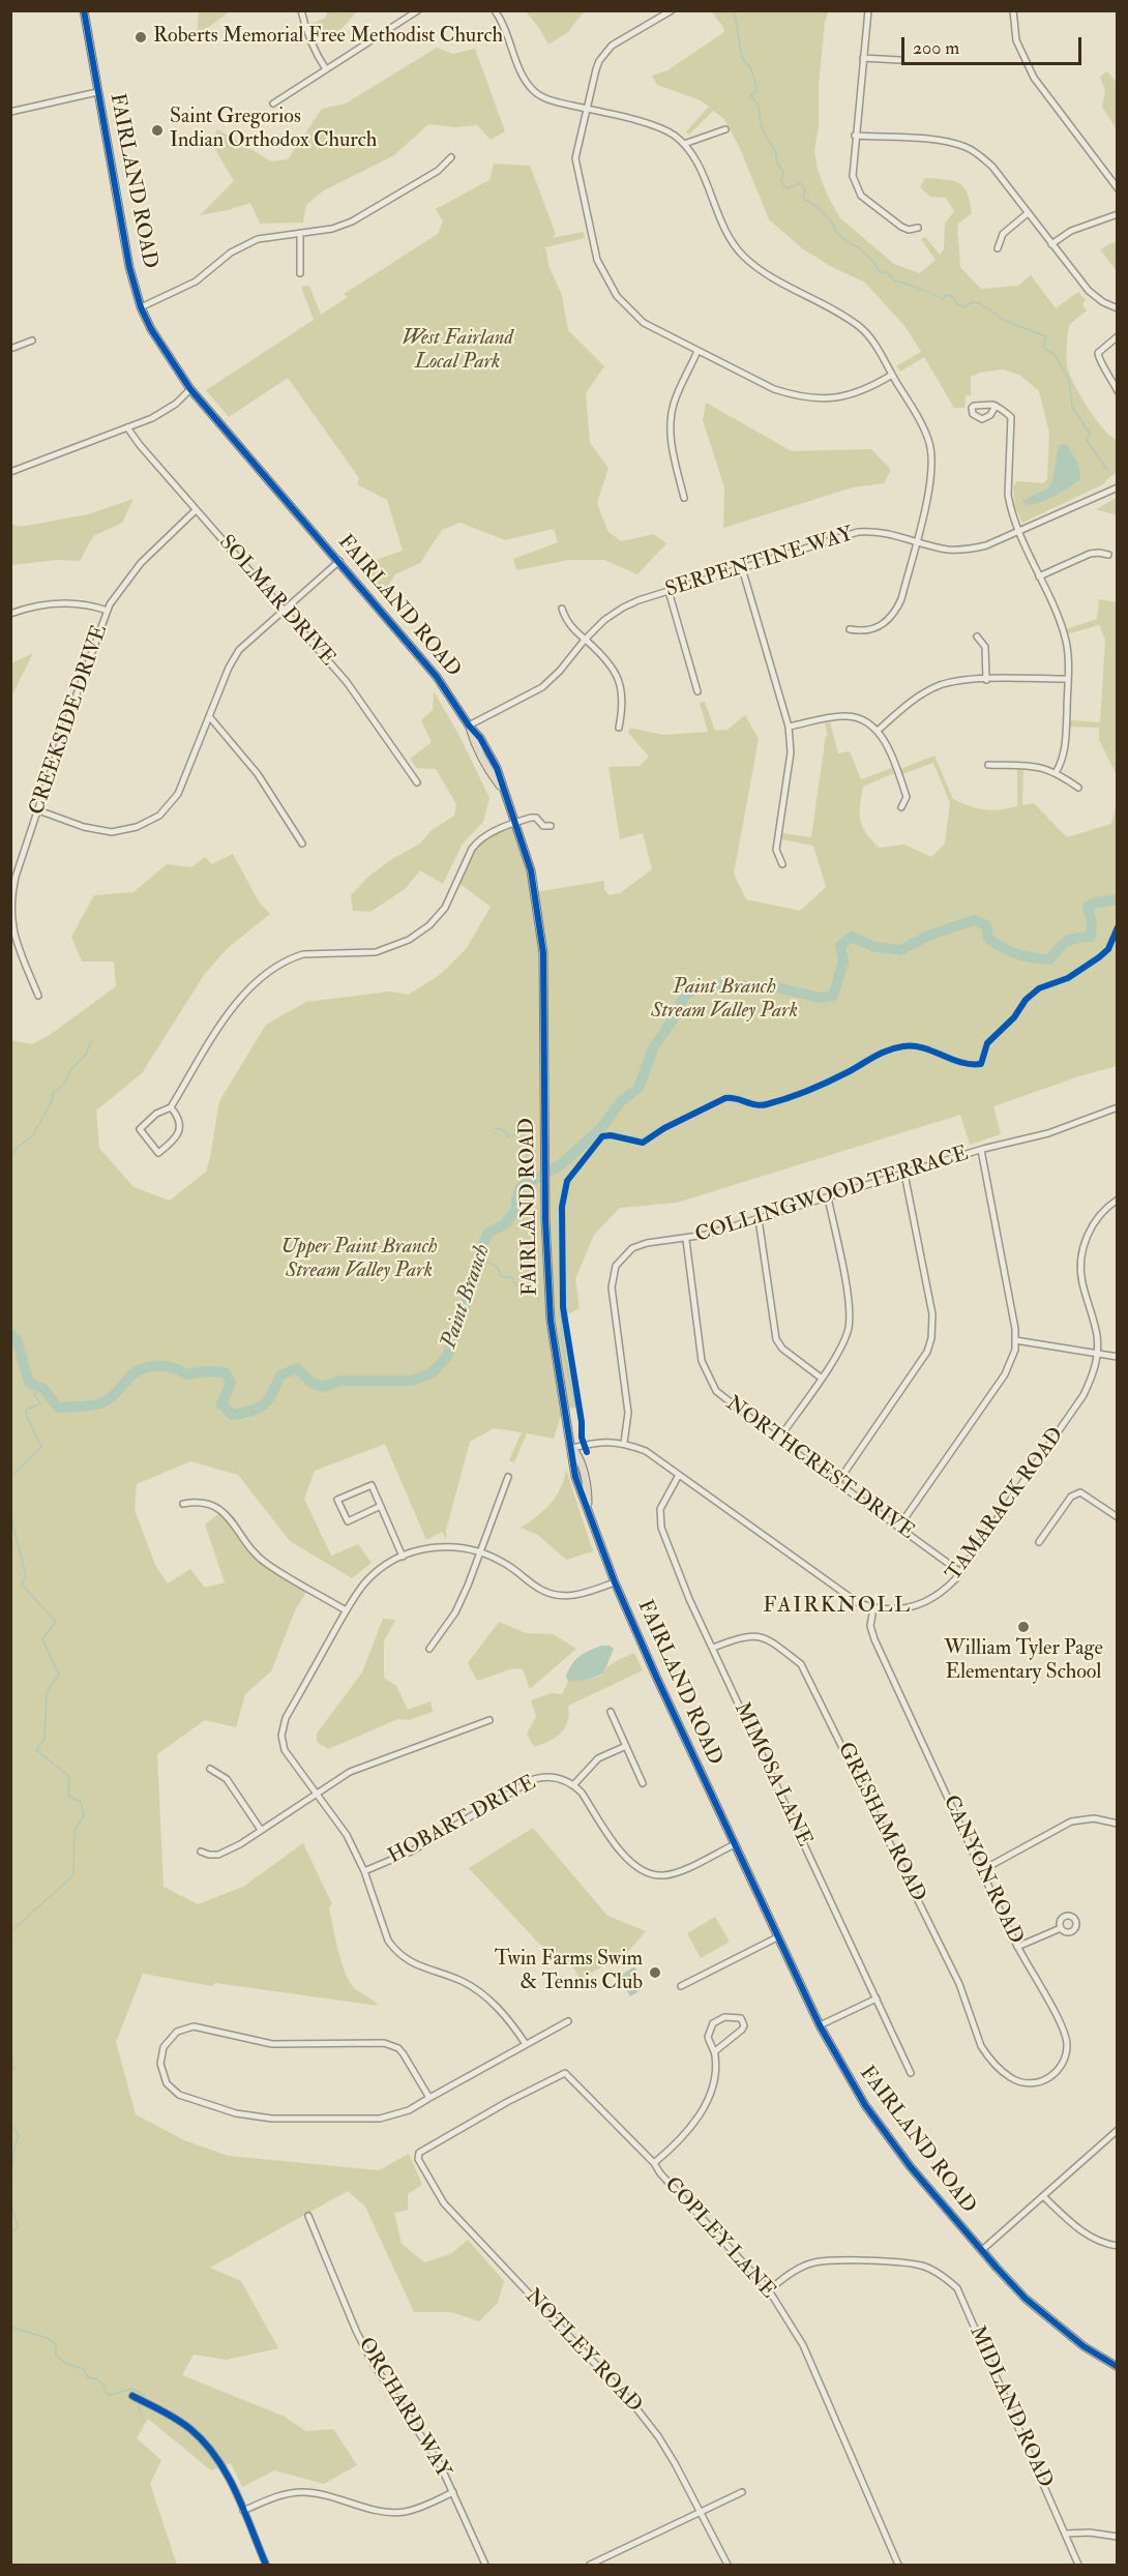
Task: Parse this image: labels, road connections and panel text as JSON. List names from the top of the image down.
{
  "streets": {
    "main road": ["FAIRLAND ROAD"],
    "street": [
      "SERPENTINE WAY",
      "SOLMAR DRIVE",
      "CREEKSIDE DRIVE",
      "COLLINGWOOD TERRACE",
      "NORTHCREST DRIVE",
      "TAMARACK ROAD",
      "MIMOSA LANE",
      "HOBART DRIVE",
      "GRESHAM ROAD",
      "CANYON ROAD",
      "COPLEY LANE",
      "NOTLEY ROAD",
      "MIDLAND ROAD",
      "ORCHARD WAY"
    ]
  },
  "crossings": [
    ["FAIRLAND ROAD", "SERPENTINE WAY"],
    ["FAIRLAND ROAD", "TAMARACK ROAD"],
    ["SOLMAR DRIVE", "CREEKSIDE DRIVE"],
    ["COLLINGWOOD TERRACE", "NORTHCREST DRIVE"],
    ["COLLINGWOOD TERRACE", "TAMARACK ROAD"],
    ["NORTHCREST DRIVE", "TAMARACK ROAD"],
    ["TAMARACK ROAD", "MIMOSA LANE"],
    ["TAMARACK ROAD", "CANYON ROAD"],
    ["MIMOSA LANE", "GRESHAM ROAD"],
    ["GRESHAM ROAD", "CANYON ROAD"],
    ["COPLEY LANE", "NOTLEY ROAD"],
    ["COPLEY LANE", "MIDLAND ROAD"]
  ],
  "districts": ["FAIRKNOLL"],
  "water": ["Paint Branch"],
  "parks": ["West Fairland Local Park", "Paint Branch Stream Valley Park", "Upper Paint Branch Stream Valley Park"],
  "places": [
    "Roberts Memorial Free Methodist Church",
    "Saint Gregorios Indian Orthodox Church",
    "William Tyler Page Elementary School",
    "Twin Farms Swim & Tennis Club"
  ],
  "scale_bar": "200 m"
}
